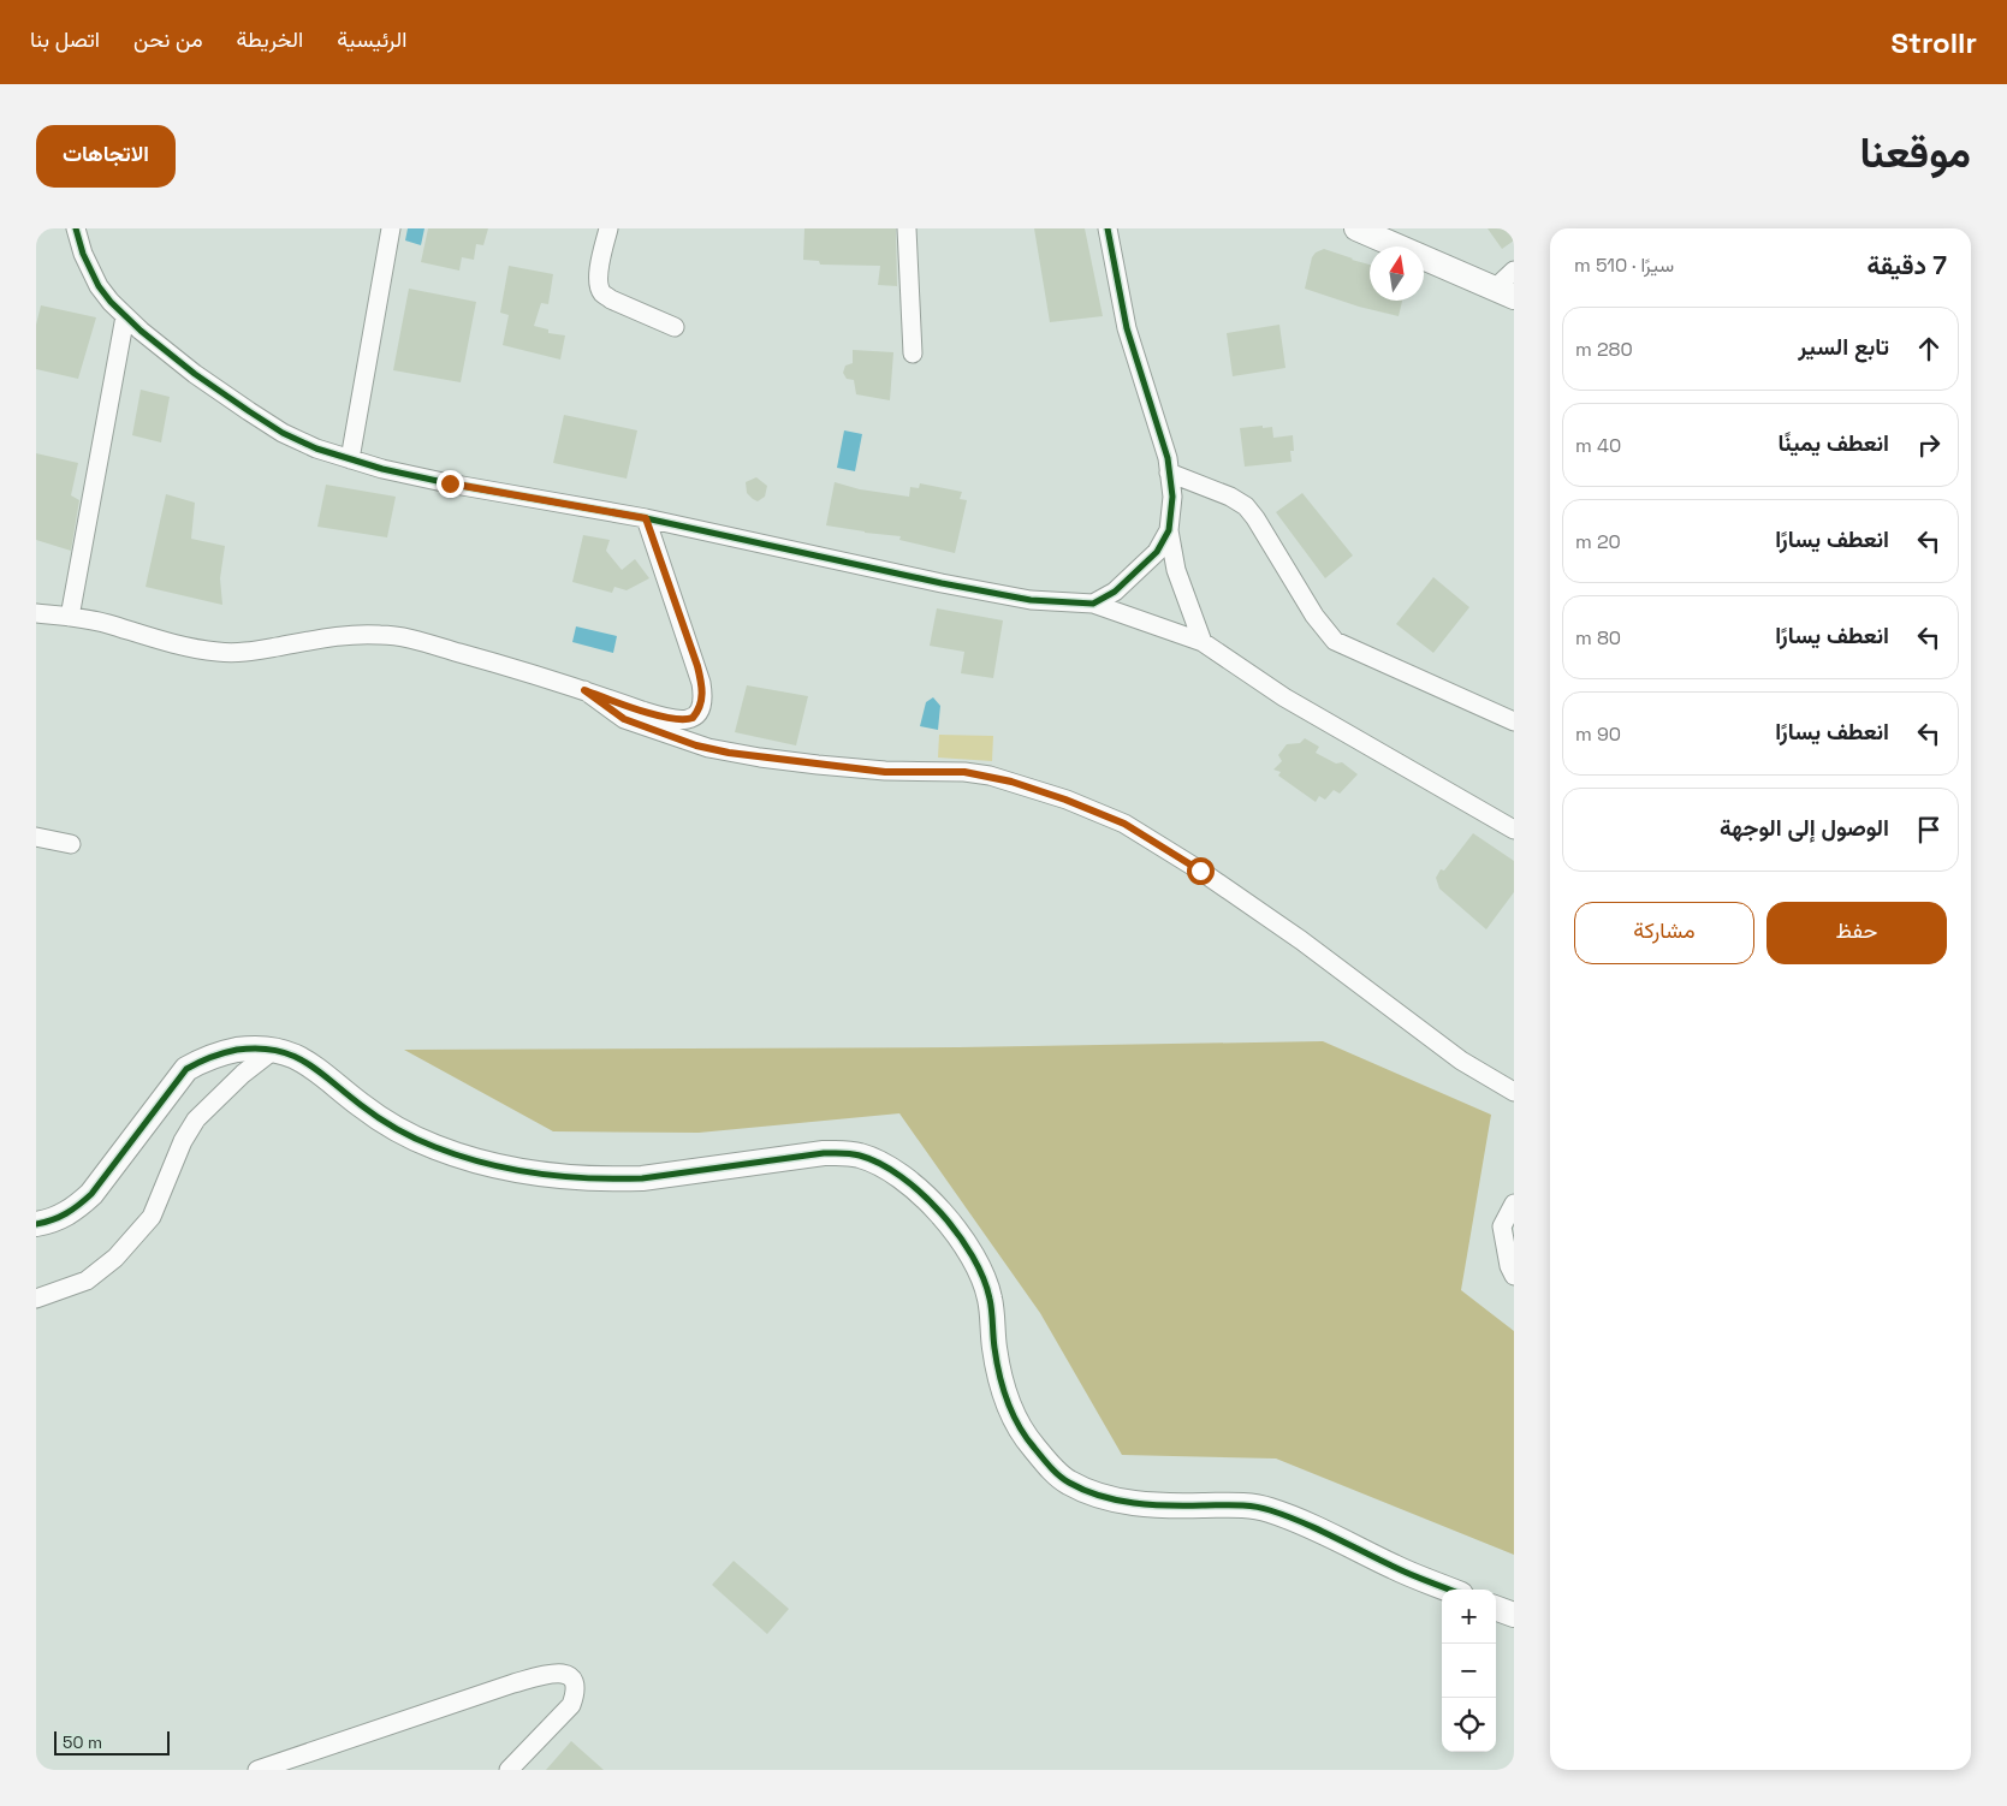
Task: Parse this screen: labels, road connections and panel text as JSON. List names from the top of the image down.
{
  "scale_bar": "50 m",
  "north": "top",
  "page": {
    "header": "Strollr",
    "nav": [
      "الرئيسية",
      "الخريطة",
      "من نحن",
      "اتصل بنا"
    ],
    "title": "موقعنا",
    "buttons": [
      "الاتجاهات",
      ["حفظ", "مشاركة"]
    ],
    "heading": ["7 دقيقة", "سيرًا · 510 m"],
    "list": [
      ["تابع السير", "280 m"],
      ["انعطف يمينًا", "40 m"],
      ["انعطف يسارًا", "20 m"],
      ["انعطف يسارًا", "80 m"],
      ["انعطف يسارًا", "90 m"],
      "الوصول إلى الوجهة"
    ],
    "map_buttons": ["+", "−"],
    "scale": "50 m"
  }
}
